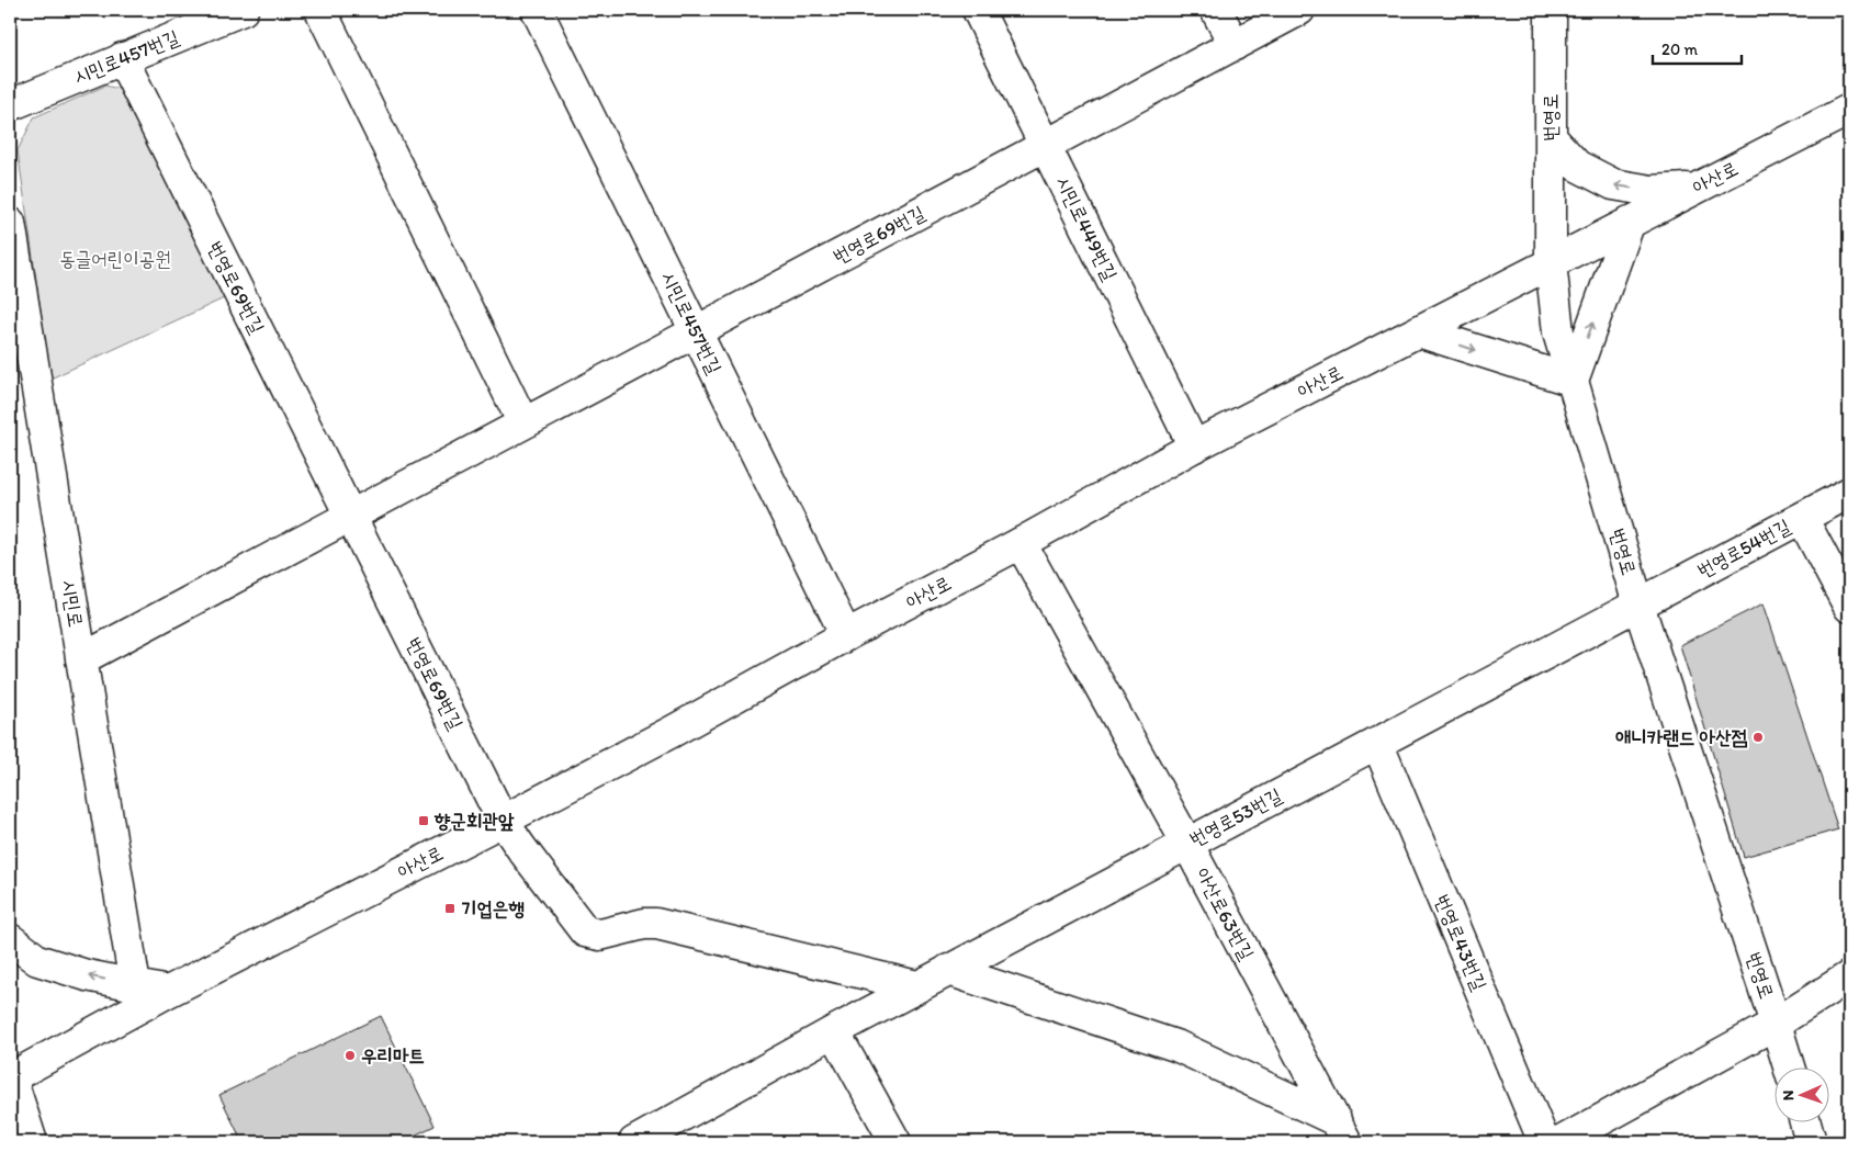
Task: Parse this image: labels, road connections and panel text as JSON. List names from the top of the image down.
{
  "streets": {
    "street": [
      "시민로457번길",
      "번영로",
      "아산로",
      "시민로449번길",
      "번영로69번길",
      "번영로54번길",
      "시민로",
      "번영로53번길",
      "아산로63번길",
      "번영로43번길"
    ]
  },
  "crossings": [
    ["시민로457번길", "아산로"],
    ["시민로457번길", "번영로69번길"],
    ["번영로", "아산로"],
    ["번영로", "번영로54번길"],
    ["번영로", "번영로53번길"],
    ["아산로", "시민로449번길"],
    ["아산로", "번영로69번길"],
    ["아산로", "아산로63번길"],
    ["시민로449번길", "번영로69번길"],
    ["번영로69번길", "시민로"],
    ["번영로69번길", "번영로53번길"],
    ["번영로54번길", "번영로53번길"],
    ["번영로53번길", "아산로63번길"],
    ["번영로53번길", "번영로43번길"]
  ],
  "parks": ["동글어린이공원"],
  "places": {
    "other": ["애니카랜드 아산점", "우리마트"],
    "transit": ["향군회관앞", "기업은행"]
  },
  "scale_bar": "20 m",
  "north": "left"
}
